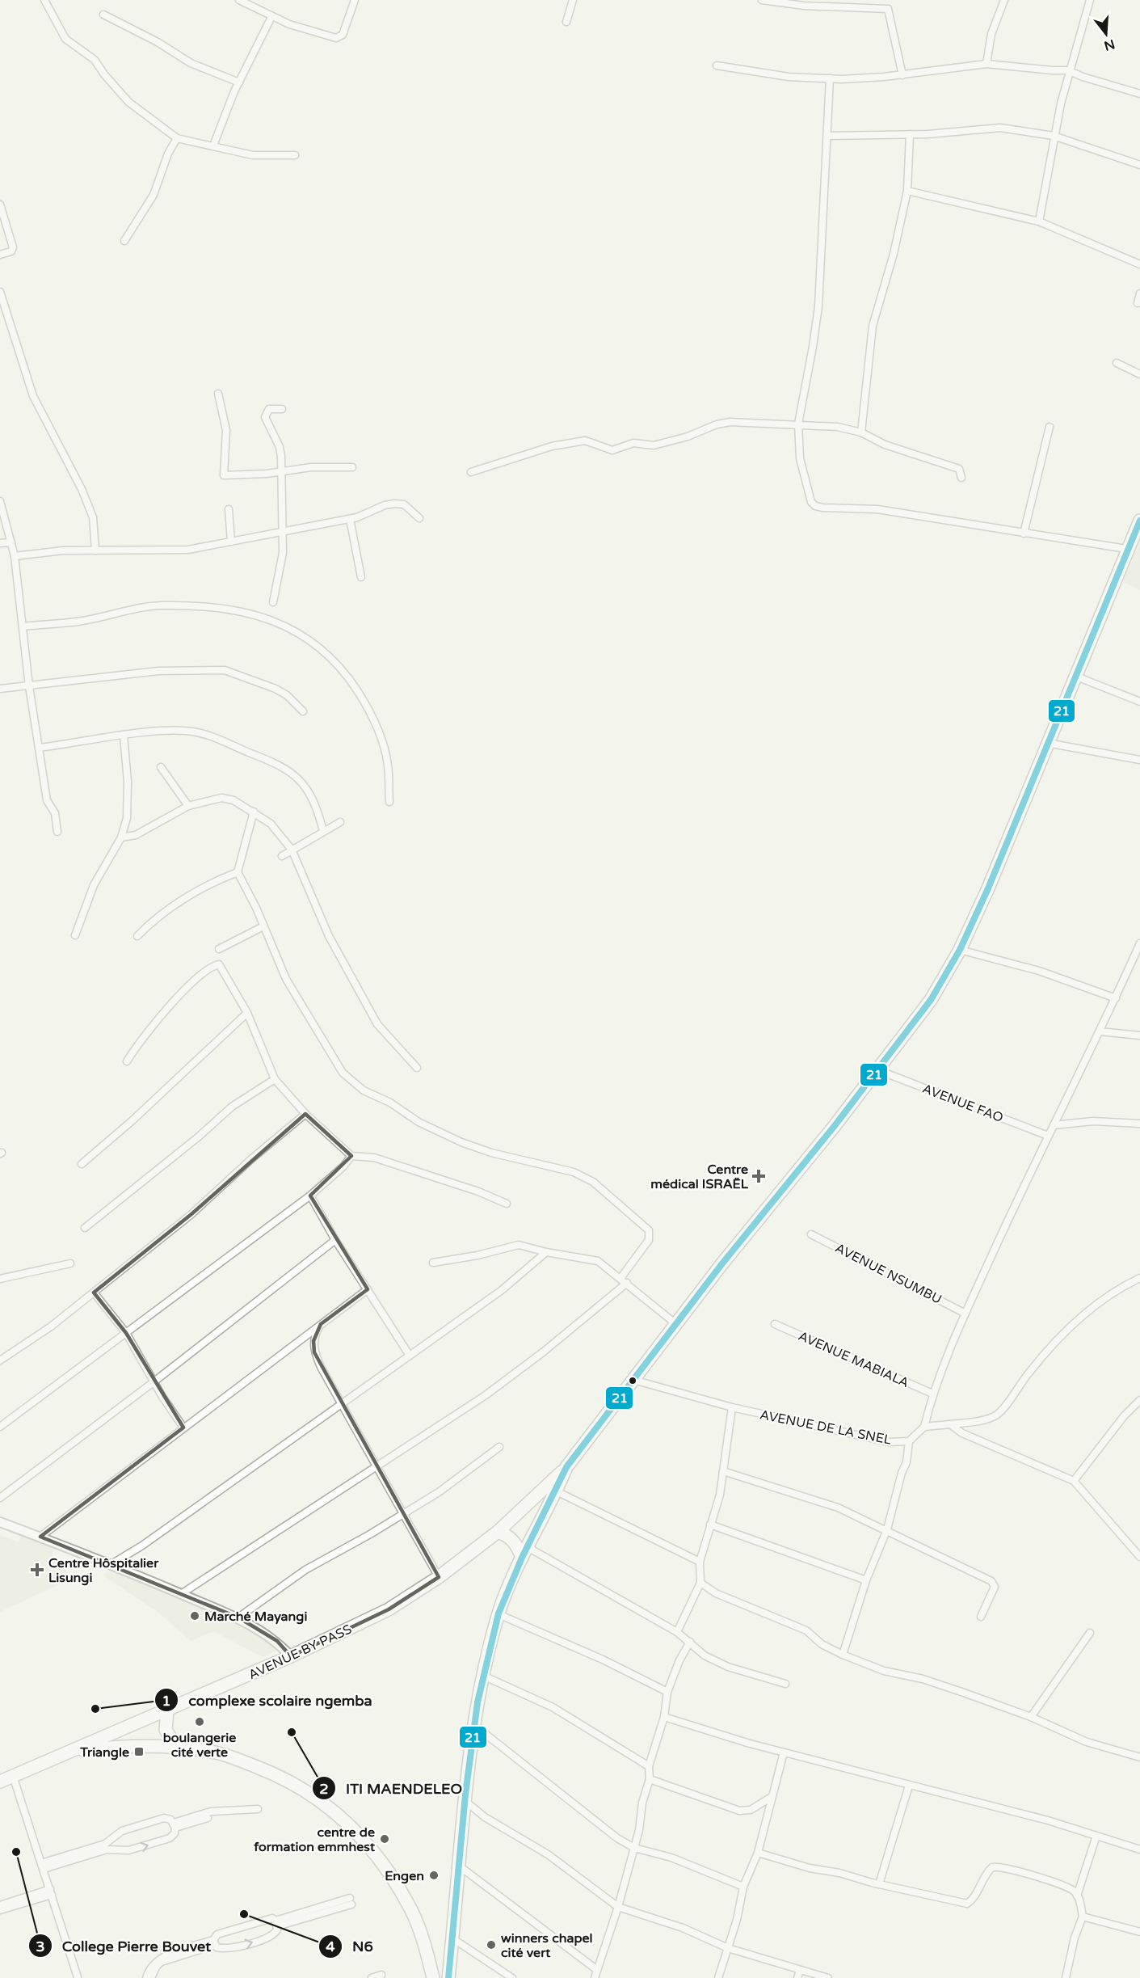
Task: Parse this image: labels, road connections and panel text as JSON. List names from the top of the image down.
{
  "streets": {
    "highway": ["AVENUE BY PASS"],
    "street": [
      "AVENUE FAO",
      "AVENUE NSUMBU",
      "AVENUE MABIALA",
      "AVENUE DE LA SNEL"
    ]
  },
  "places": {
    "health": ["Centre médical ISRAËL", "Centre Hôspitalier Lisungi"],
    "other": [
      "Marché Mayangi",
      "complexe scolaire ngemba",
      "boulangerie cité verte",
      "ITI MAENDELEO",
      "centre de formation emmhest",
      "College Pierre Bouvet",
      "Engen",
      "N6",
      "winners chapel cité vert"
    ],
    "transit": ["Triangle"]
  },
  "lines": ["transit line 21"],
  "north": "bottom"
}
